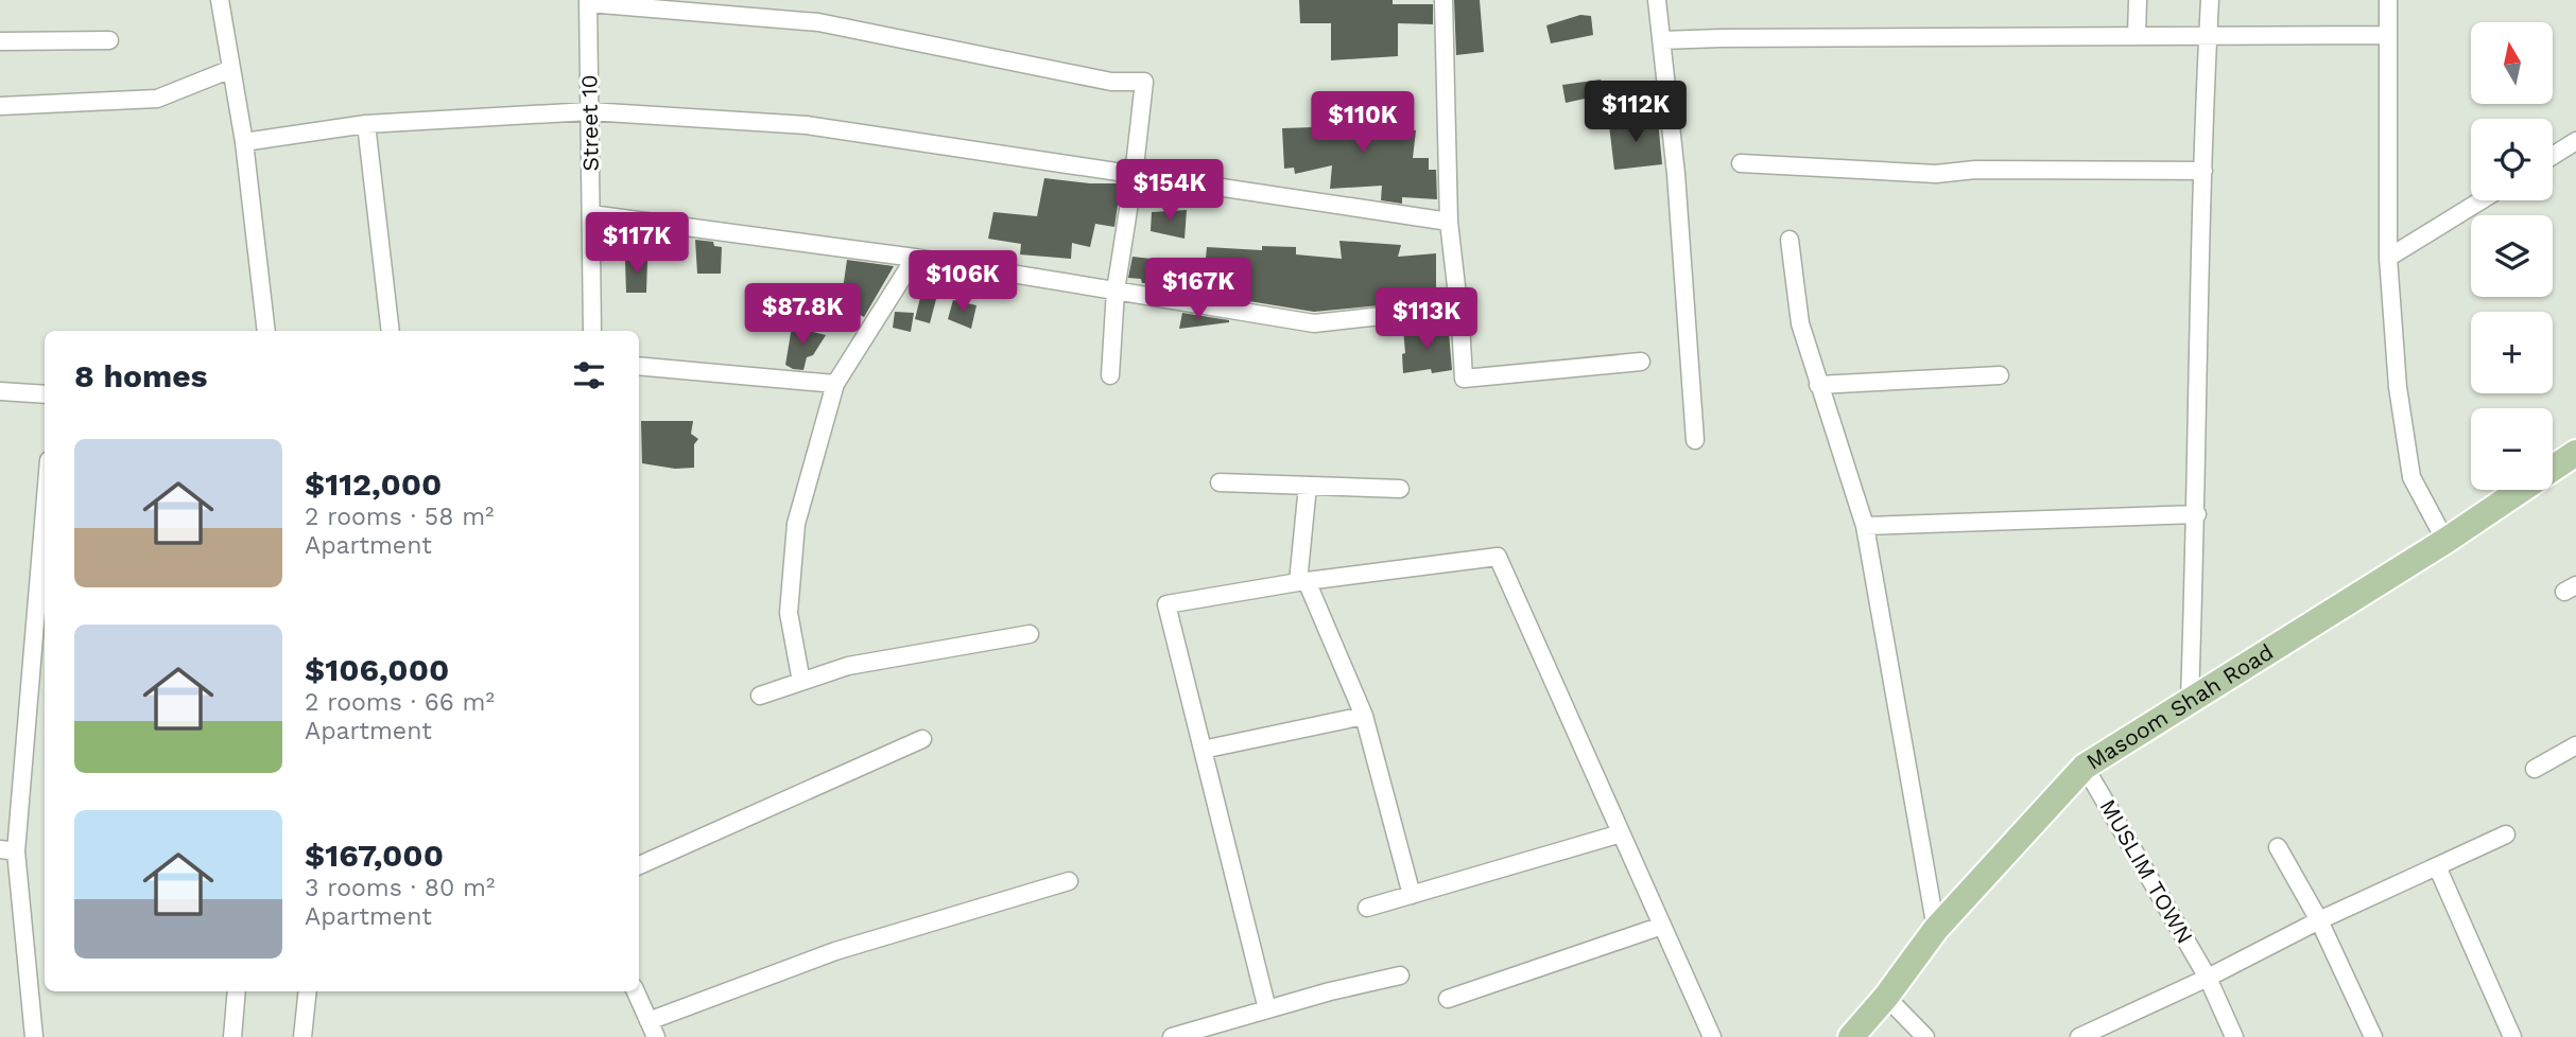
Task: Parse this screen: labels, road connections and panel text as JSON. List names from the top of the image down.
{
  "streets": {
    "main road": ["Masoom Shah Road"],
    "street": ["Street 10", "MUSLIM TOWN"]
  },
  "crossings": [
    ["Masoom Shah Road", "MUSLIM TOWN"]
  ],
  "north": "top",
  "page": {
    "map_buttons": ["+", "−"],
    "price": [
      "$112K",
      "$110K",
      "$154K",
      "$117K",
      "$106K",
      "$167K",
      "$87.8K",
      "$113K"
    ],
    "heading": "8 homes",
    "list": [
      {
        "name": "$112,000",
        "note": "2 rooms · 58 m² · Apartment"
      },
      {
        "name": "$106,000",
        "note": "2 rooms · 66 m² · Apartment"
      },
      {
        "name": "$167,000",
        "note": "3 rooms · 80 m² · Apartment"
      }
    ]
  }
}
